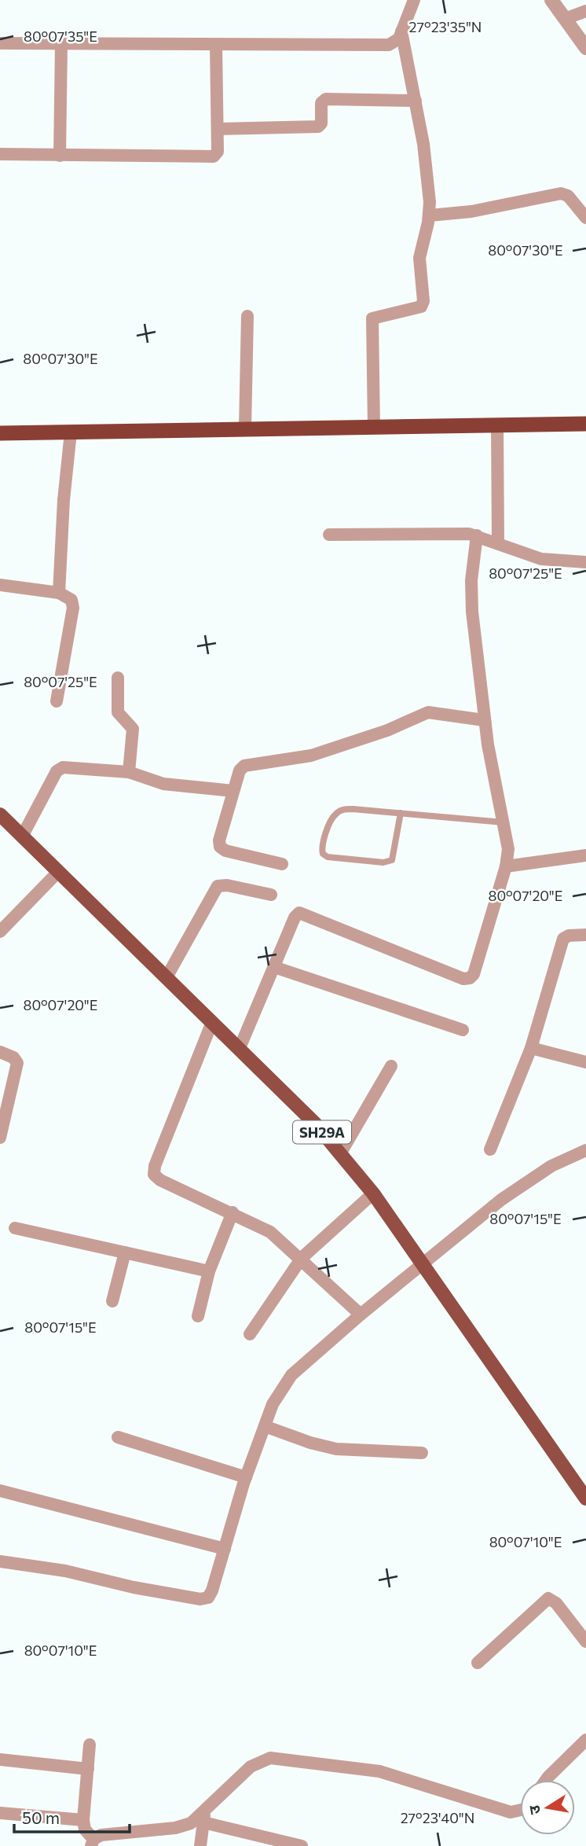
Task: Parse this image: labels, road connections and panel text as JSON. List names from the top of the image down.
{
  "streets": {
    "main road": ["SH29A"]
  },
  "scale_bar": "50 m",
  "north": "left",
  "coordinates": [
    "27°23'35\"N",
    "80°07'35\"E",
    "80°07'30\"E",
    "80°07'25\"E",
    "80°07'20\"E",
    "80°07'15\"E",
    "80°07'10\"E",
    "27°23'40\"N"
  ]
}
